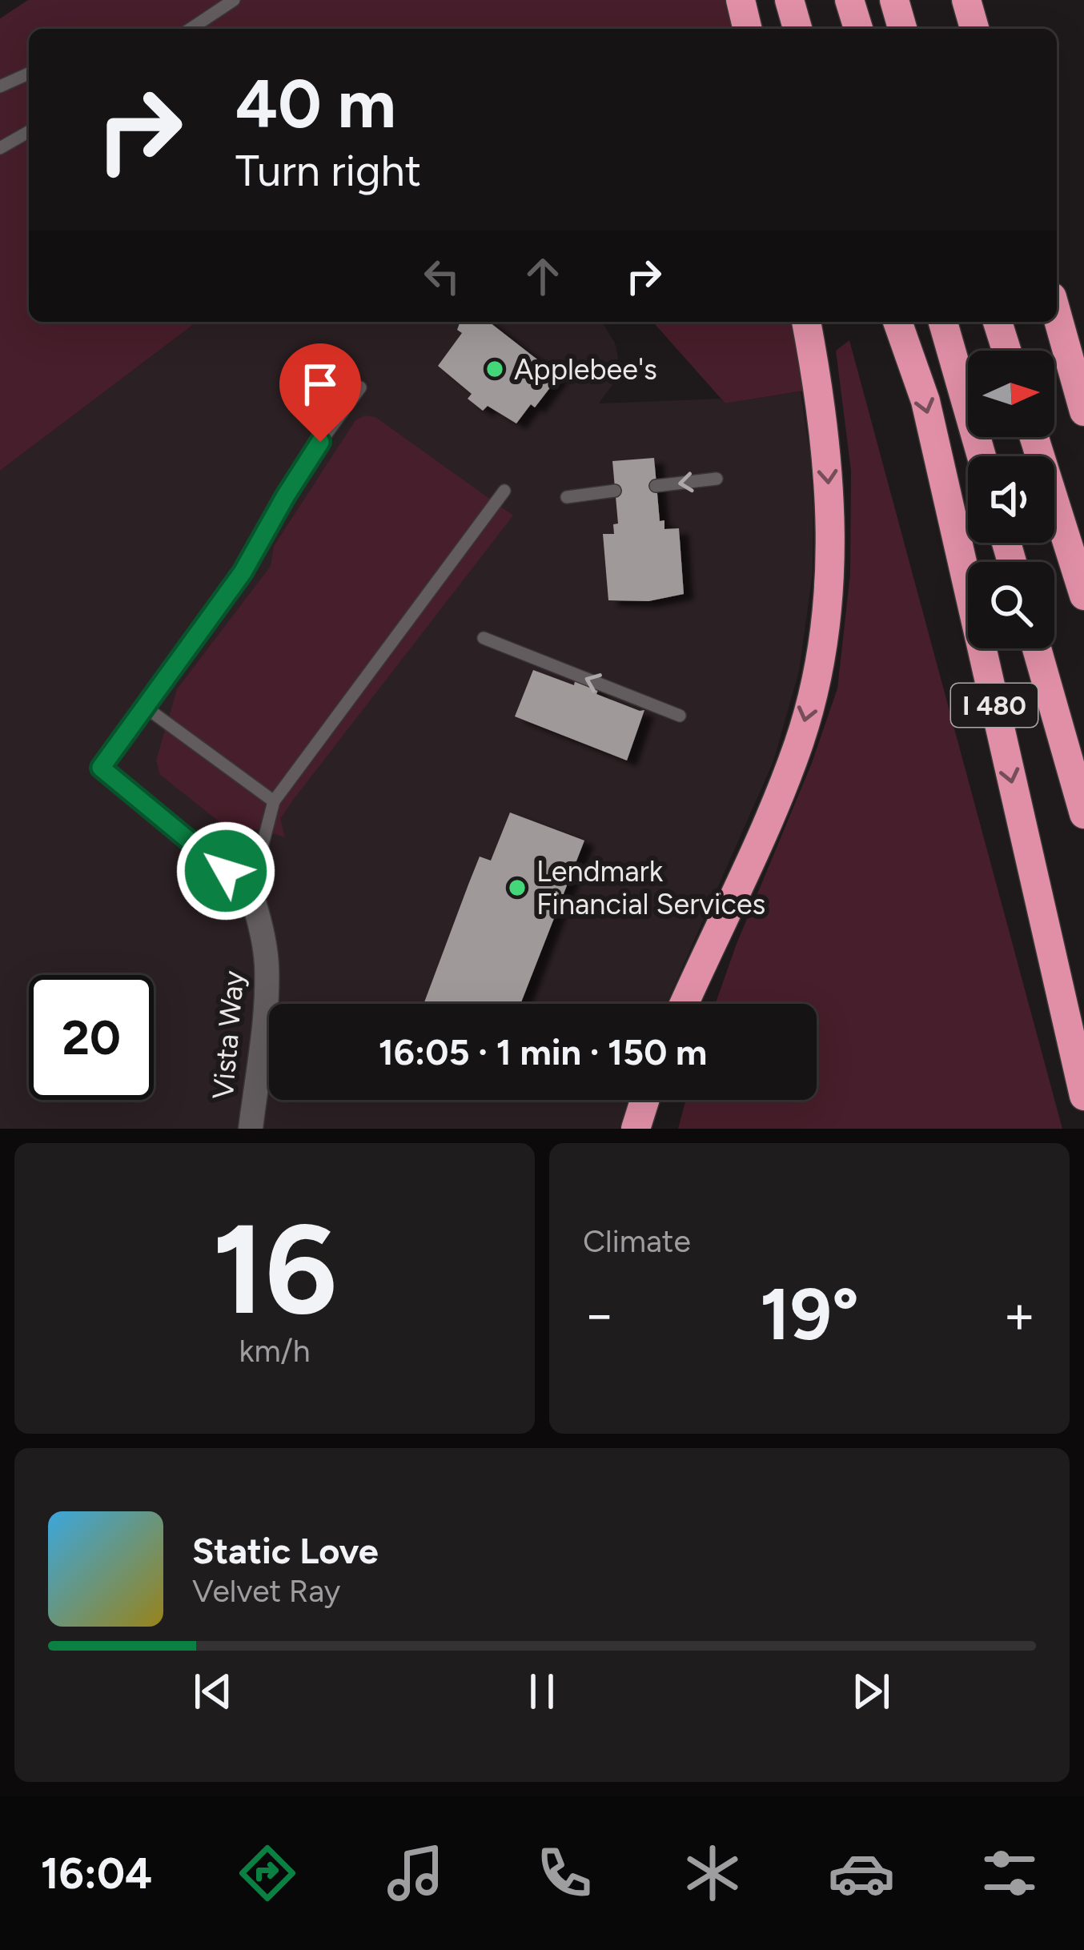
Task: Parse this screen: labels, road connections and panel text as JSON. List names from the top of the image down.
{
  "streets": {
    "highway": ["I 480"],
    "street": ["Vista Way"]
  },
  "places": ["Applebee's", "Lendmark Financial Services"],
  "north": "right",
  "page": {
    "turn": ["40 m", "Turn right"],
    "limit": "20",
    "trip": "16:05 · 1 min · 150 m",
    "tile": [
      ["16", "km/h"],
      "Climate"
    ],
    "heat": ["−", "19°", "+"],
    "song": ["Static Love", "Velvet Ray"],
    "tabs": "16:04"
  }
}
